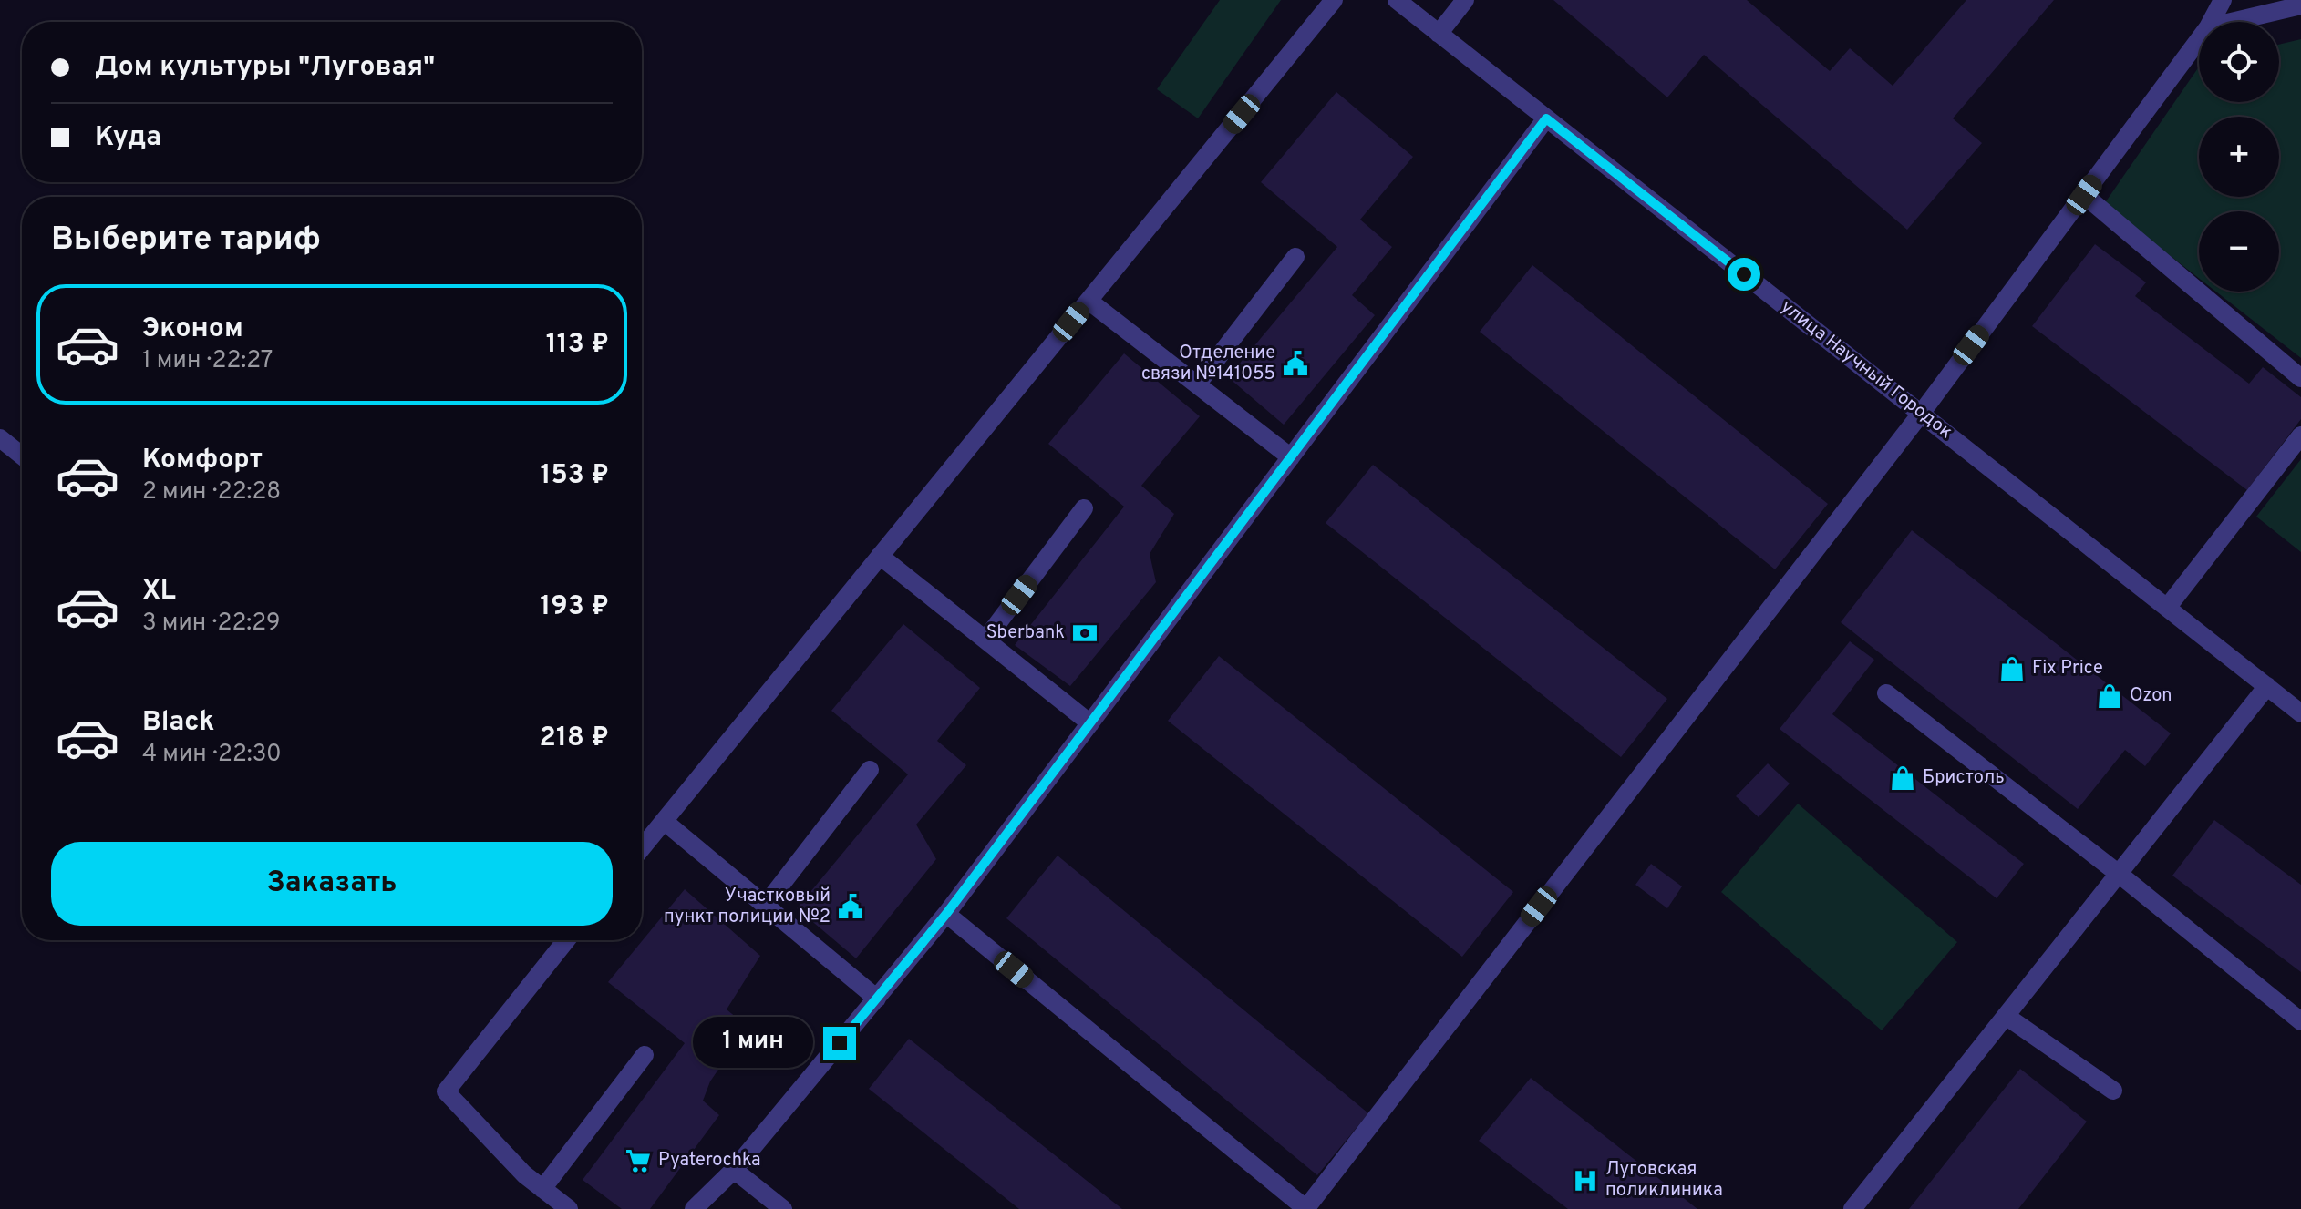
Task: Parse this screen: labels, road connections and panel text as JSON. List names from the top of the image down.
{
  "streets": {
    "street": ["улица Научный Городок"]
  },
  "places": {
    "public building": ["Отделение связи №141055", "Участковый пункт полиции №2"],
    "bank": ["Sberbank"],
    "shop": ["Fix Price", "Ozon", "Бристоль"],
    "supermarket": ["Pyaterochka"],
    "hospital": ["Луговская поликлиника"]
  },
  "page": {
    "map_buttons": ["+", "−"],
    "banner": ["Дом культуры \"Луговая\"", "Куда"],
    "heading": "Выберите тариф",
    "list": [
      {
        "name": "Эконом",
        "note": "1 мин · 22:27",
        "value": "113 ₽"
      },
      {
        "name": "Комфорт",
        "note": "2 мин · 22:28",
        "value": "153 ₽"
      },
      {
        "name": "XL",
        "note": "3 мин · 22:29",
        "value": "193 ₽"
      },
      {
        "name": "Black",
        "note": "4 мин · 22:30",
        "value": "218 ₽"
      }
    ],
    "buttons": "Заказать",
    "bubble": "1 мин"
  }
}
